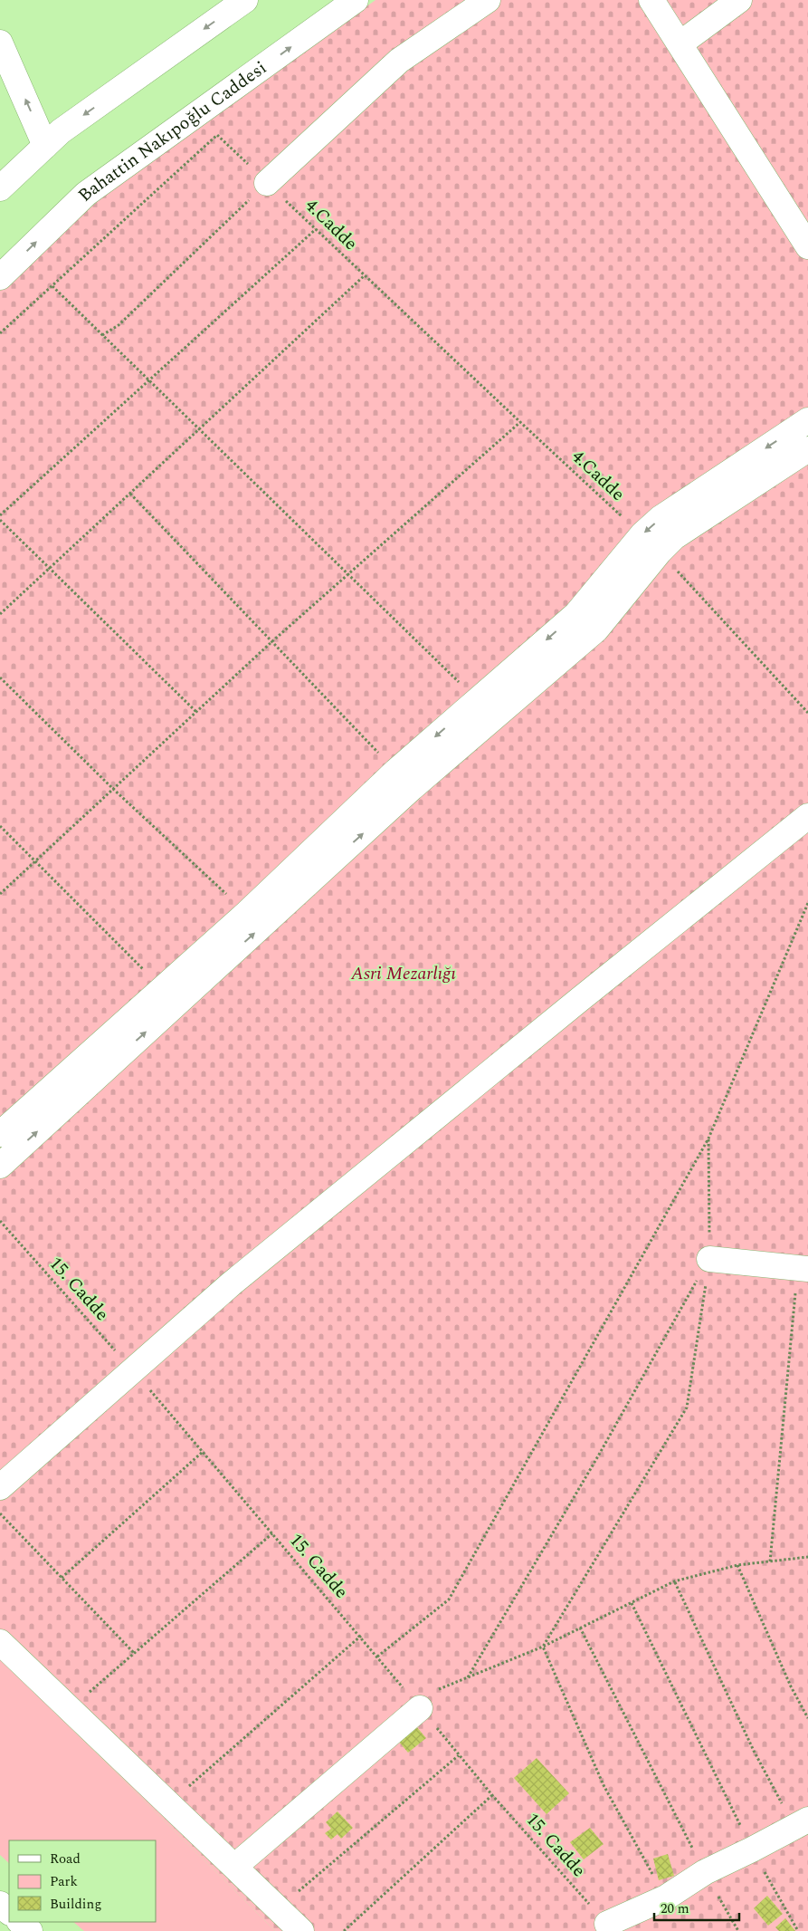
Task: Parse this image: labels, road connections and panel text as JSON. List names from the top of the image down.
{
  "streets": {
    "main road": ["Bahattin Nakıpoğlu Caddesi"],
    "path": ["4.Cadde", "15. Cadde"]
  },
  "parks": ["Asri Mezarlığı"],
  "legend": ["Road", "Park", "Building"],
  "scale_bar": "20 m"
}
